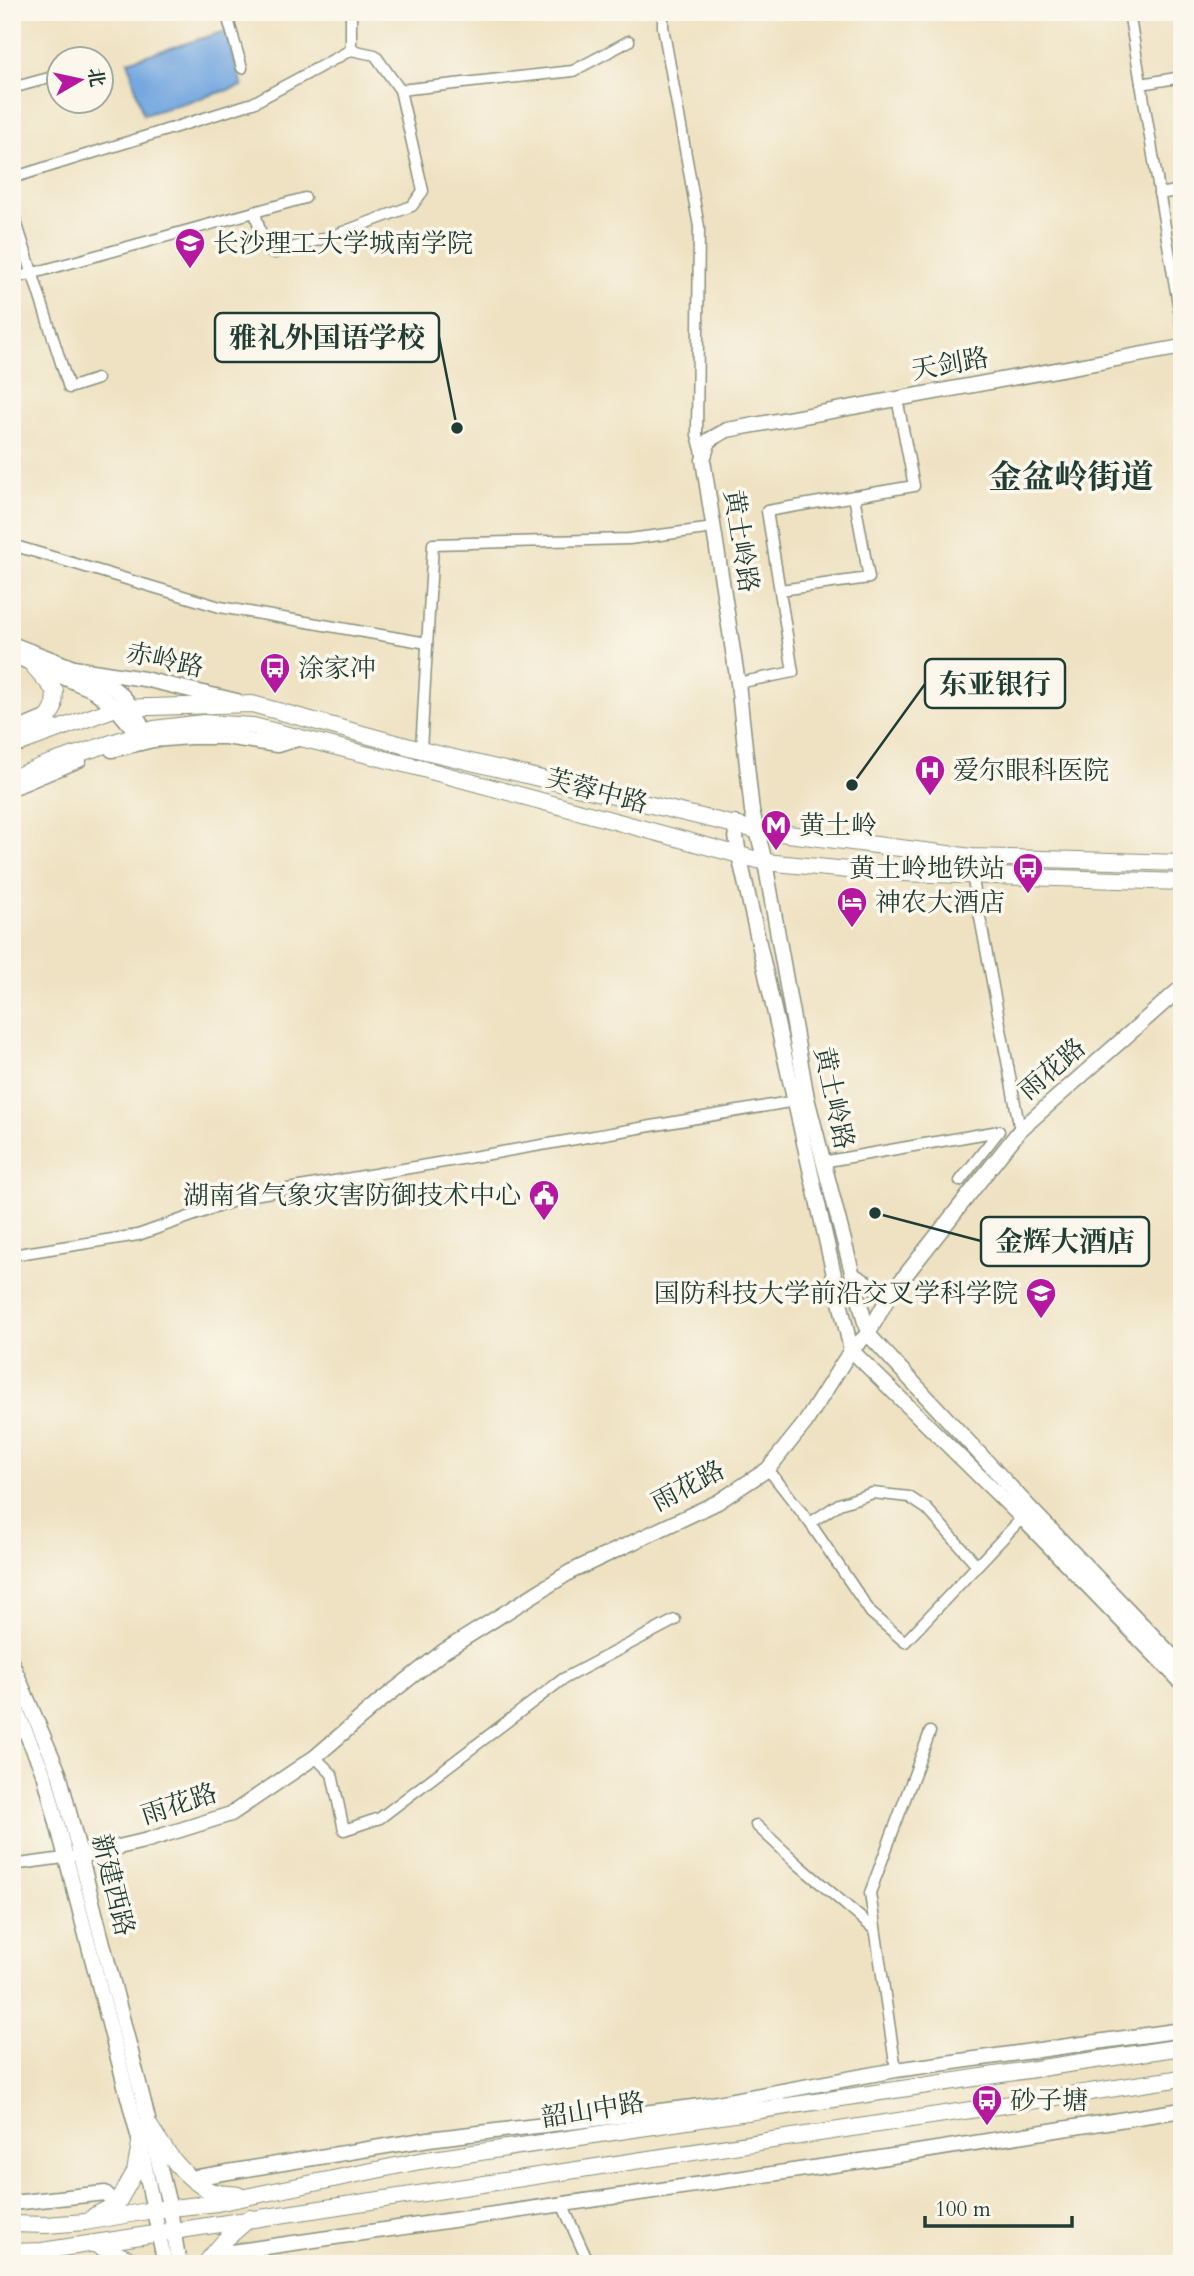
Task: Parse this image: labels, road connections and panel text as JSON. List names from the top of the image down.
{
  "streets": {
    "main road": ["芙蓉中路", "韶山中路"],
    "street": [
      "天剑路",
      "黄土岭路",
      "赤岭路",
      "雨花路",
      "新建西路"
    ]
  },
  "crossings": [
    ["天剑路", "黄土岭路"],
    ["黄土岭路", "芙蓉中路"],
    ["黄土岭路", "雨花路"],
    ["赤岭路", "芙蓉中路"],
    ["雨花路", "新建西路"],
    ["新建西路", "韶山中路"]
  ],
  "districts": ["金盆岭街道"],
  "places": {
    "school or university": ["长沙理工大学城南学院", "国防科技大学前沿交叉学科学院"],
    "other": ["雅礼外国语学校", "东亚银行", "金辉大酒店"],
    "bus stop": ["涂家冲", "黄土岭地铁站", "砂子塘"],
    "hospital": ["爱尔眼科医院"],
    "metro station": ["黄土岭"],
    "hotel": ["神农大酒店"],
    "public building": ["湖南省气象灾害防御技术中心"]
  },
  "scale_bar": "100 m",
  "north": "right"
}
